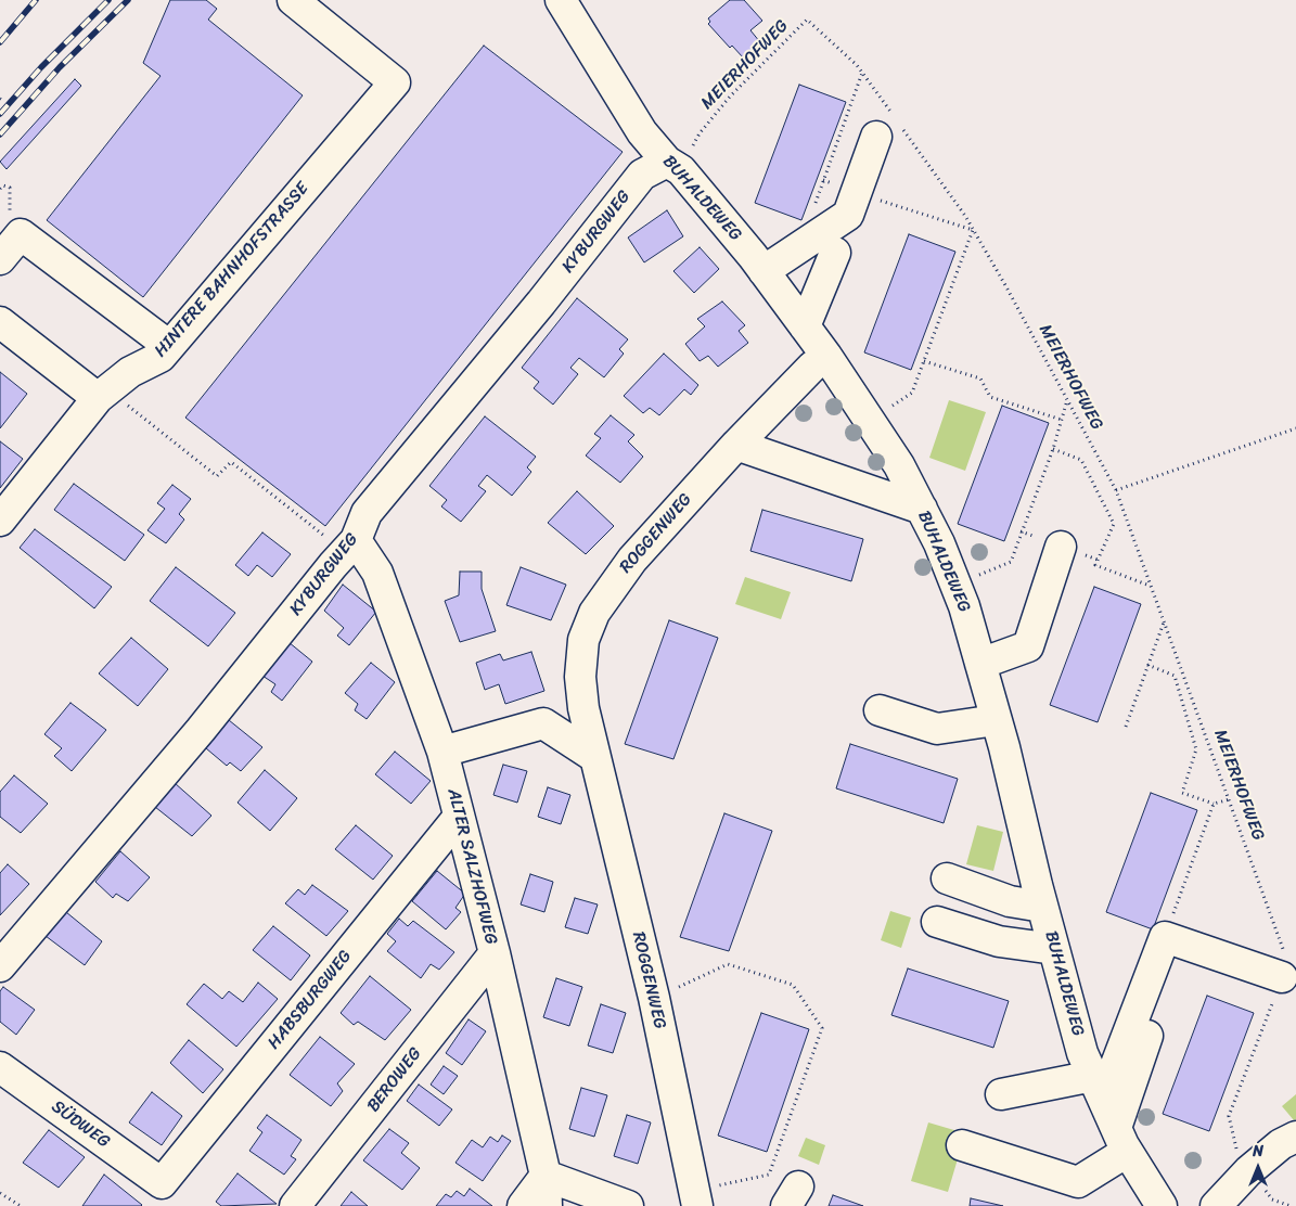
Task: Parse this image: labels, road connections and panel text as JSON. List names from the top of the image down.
{
  "streets": {
    "street": [
      "BUHALDEWEG",
      "KYBURGWEG",
      "HINTERE BAHNHOFSTRASSE",
      "ROGGENWEG",
      "ALTER SALZHOFWEG",
      "HABSBURGWEG",
      "BEROWEG",
      "SÜDWEG"
    ],
    "path": ["MEIERHOFWEG"]
  },
  "crossings": [
    ["MEIERHOFWEG", "BUHALDEWEG"],
    ["MEIERHOFWEG", "KYBURGWEG"],
    ["BUHALDEWEG", "KYBURGWEG"],
    ["BUHALDEWEG", "ROGGENWEG"],
    ["KYBURGWEG", "ALTER SALZHOFWEG"],
    ["ALTER SALZHOFWEG", "HABSBURGWEG"],
    ["ALTER SALZHOFWEG", "BEROWEG"],
    ["HABSBURGWEG", "SÜDWEG"]
  ],
  "north": "top"
}
